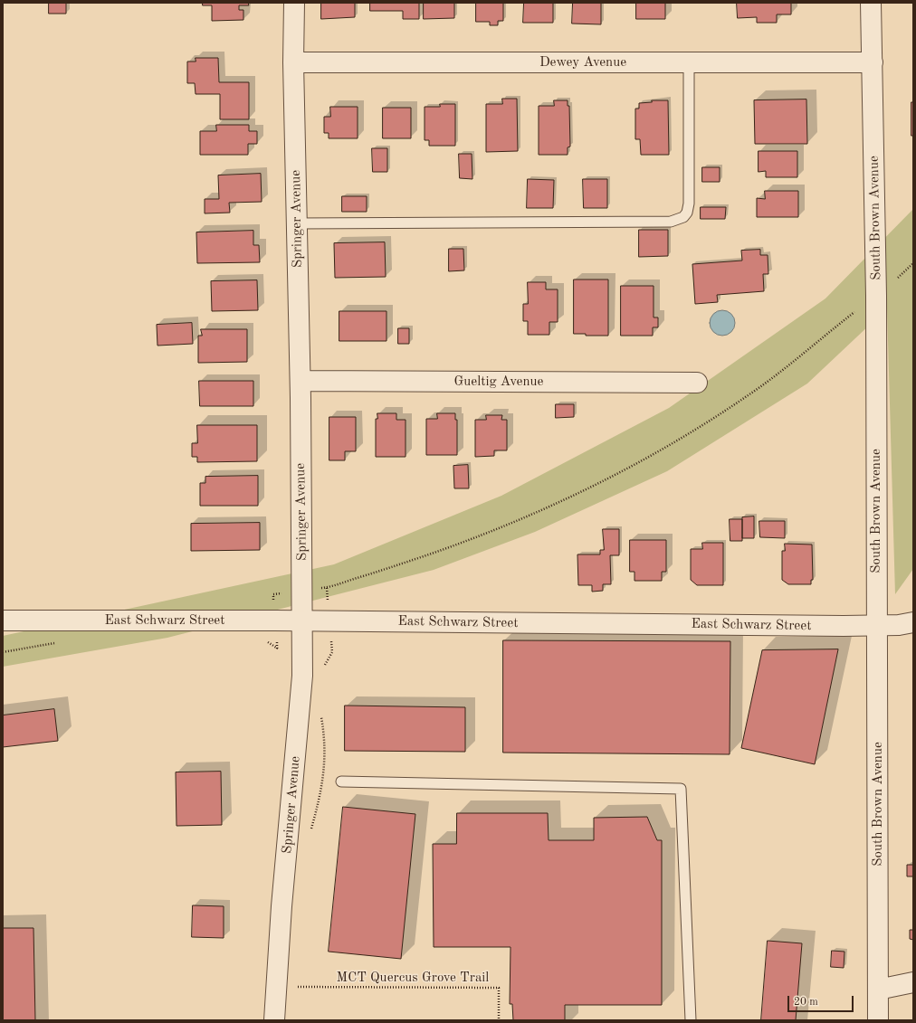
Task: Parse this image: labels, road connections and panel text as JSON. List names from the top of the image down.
{
  "streets": {
    "street": [
      "Dewey Avenue",
      "South Brown Avenue",
      "Springer Avenue",
      "Gueltig Avenue",
      "East Schwarz Street"
    ],
    "path": ["MCT Quercus Grove Trail"]
  },
  "crossings": [
    ["Dewey Avenue", "South Brown Avenue"],
    ["Dewey Avenue", "Springer Avenue"],
    ["South Brown Avenue", "East Schwarz Street"],
    ["Springer Avenue", "Gueltig Avenue"],
    ["Springer Avenue", "East Schwarz Street"]
  ],
  "scale_bar": "20 m"
}
